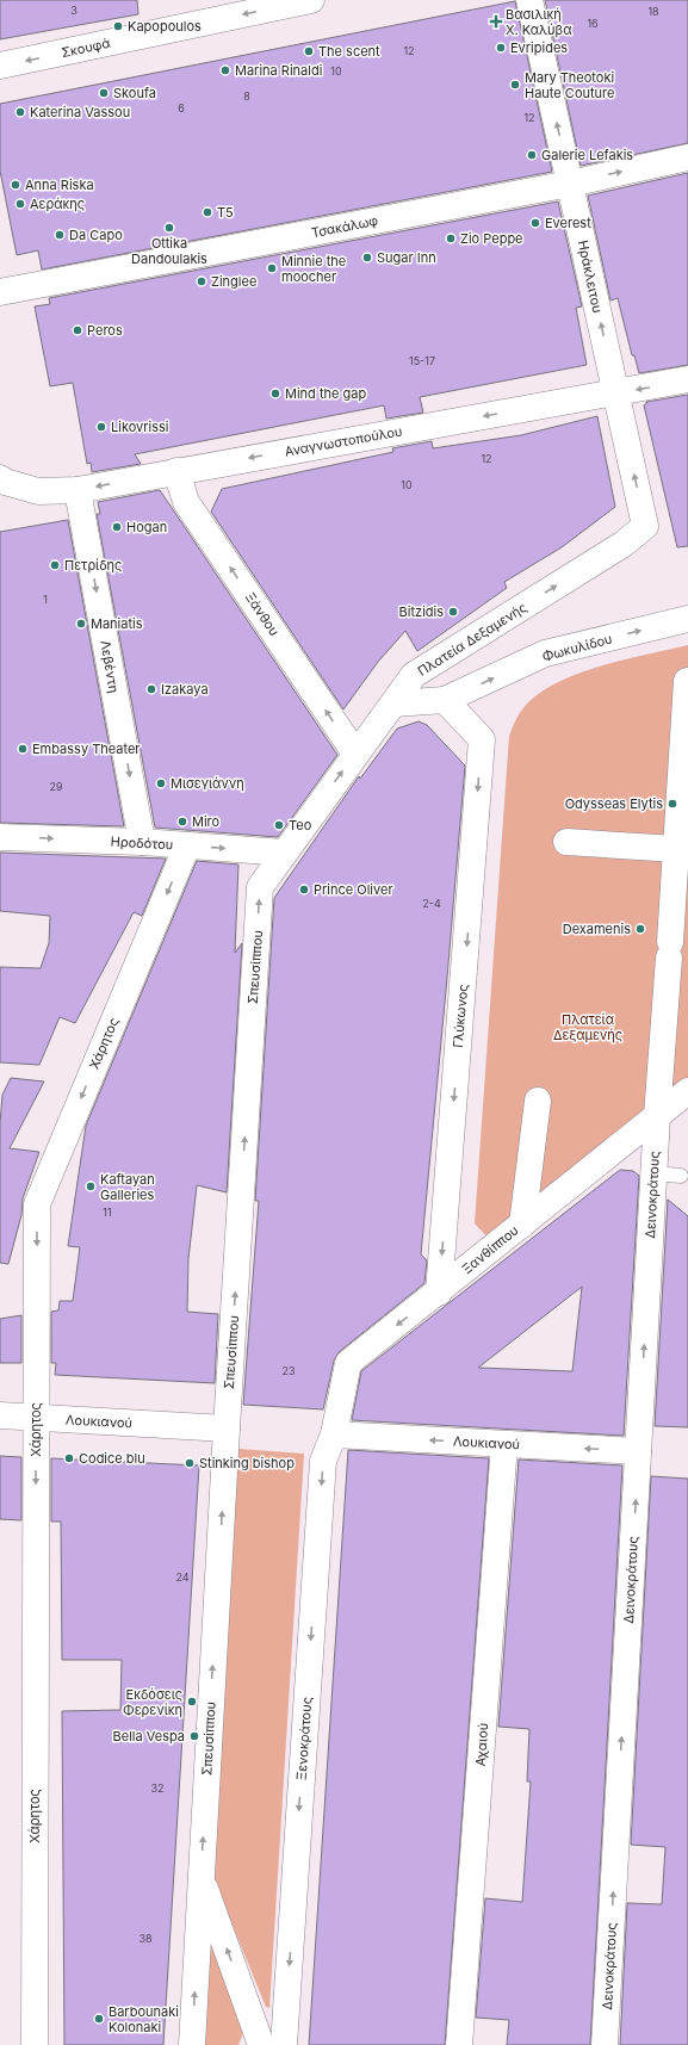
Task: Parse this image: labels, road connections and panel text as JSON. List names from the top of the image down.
{
  "streets": {
    "street": [
      "Σκουφά",
      "Τσακάλωφ",
      "Ηράκλειτου",
      "Αναγνωστοπούλου",
      "Ξάνθου",
      "Πλατεία Δεξαμενής",
      "Φωκυλίδου",
      "Λεβέντη",
      "Ηροδότου",
      "Σπευσίππου",
      "Γλύκωνος",
      "Χάρητος",
      "Δεινοκράτους",
      "Ξανθίππου",
      "Λουκιανού",
      "Ξενοκράτους",
      "Αχαιού"
    ]
  },
  "crossings": [
    ["Τσακάλωφ", "Ηράκλειτου"],
    ["Ηράκλειτου", "Αναγνωστοπούλου"],
    ["Ηράκλειτου", "Πλατεία Δεξαμενής"],
    ["Αναγνωστοπούλου", "Ξάνθου"],
    ["Αναγνωστοπούλου", "Λεβέντη"],
    ["Ξάνθου", "Σπευσίππου"],
    ["Πλατεία Δεξαμενής", "Σπευσίππου"],
    ["Φωκυλίδου", "Γλύκωνος"],
    ["Λεβέντη", "Ηροδότου"],
    ["Ηροδότου", "Σπευσίππου"],
    ["Ηροδότου", "Χάρητος"],
    ["Σπευσίππου", "Λουκιανού"],
    ["Γλύκωνος", "Ξανθίππου"],
    ["Χάρητος", "Λουκιανού"],
    ["Δεινοκράτους", "Ξανθίππου"],
    ["Δεινοκράτους", "Λουκιανού"],
    ["Ξανθίππου", "Λουκιανού"],
    ["Ξανθίππου", "Ξενοκράτους"],
    ["Λουκιανού", "Ξενοκράτους"],
    ["Λουκιανού", "Αχαιού"]
  ],
  "one_way": [
    "Σκουφά",
    "Ηράκλειτου",
    "Αναγνωστοπούλου",
    "Ξάνθου",
    "Πλατεία Δεξαμενής",
    "Λεβέντη",
    "Ηροδότου",
    "Σπευσίππου",
    "Γλύκωνος",
    "Χάρητος",
    "Δεινοκράτους",
    "Λουκιανού",
    "Ξενοκράτους"
  ],
  "parks": ["Πλατεία Δεξαμενής"],
  "places": {
    "health": ["Βασιλική Χ. Καλύβα"],
    "other": [
      "Kapopoulos",
      "Evripides",
      "The scent",
      "Marina Rinaldi",
      "Mary Theotoki Haute Couture",
      "Skoufa",
      "Katerina Vassou",
      "Galerie Lefakis",
      "Anna Riska",
      "Αεράκης",
      "T5",
      "Everest",
      "Ottika Dandoulakis",
      "Da Capo",
      "Zio Peppe",
      "Sugar Inn",
      "Minnie the moocher",
      "Zinglee",
      "Peros",
      "Mind the gap",
      "Likovrissi",
      "Hogan",
      "Πετρίδης",
      "Bitzidis",
      "Maniatis",
      "Izakaya",
      "Embassy Theater",
      "Μισεγιάννη",
      "Odysseas Elytis",
      "Miro",
      "Teo",
      "Prince Oliver",
      "Dexamenis",
      "Kaftayan Galleries",
      "Codice blu",
      "Stinking bishop",
      "Εκδόσεις Φερενίκη",
      "Bella Vespa",
      "Barbounaki Kolonaki"
    ]
  },
  "house_numbers": [
    "3",
    "18",
    "16",
    "12",
    "10",
    "8",
    "6",
    "12",
    "15-17",
    "12",
    "10",
    "1",
    "29",
    "2-4",
    "11",
    "23",
    "24",
    "32",
    "38"
  ]
}
